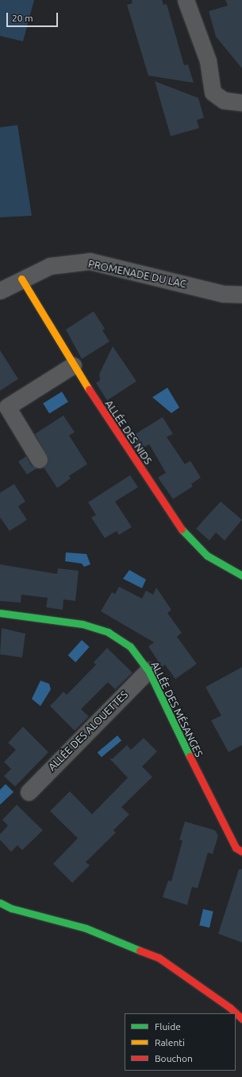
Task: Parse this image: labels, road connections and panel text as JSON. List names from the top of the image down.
{
  "streets": {
    "street": [
      "PROMENADE DU LAC",
      "ALLÉE DES NIDS",
      "ALLÉE DES MÉSANGES",
      "ALLÉE DES ALOUETTES"
    ]
  },
  "crossings": [
    ["PROMENADE DU LAC", "ALLÉE DES NIDS"],
    ["ALLÉE DES MÉSANGES", "ALLÉE DES ALOUETTES"]
  ],
  "legend": ["Fluide", "Ralenti", "Bouchon"],
  "scale_bar": "20 m"
}
